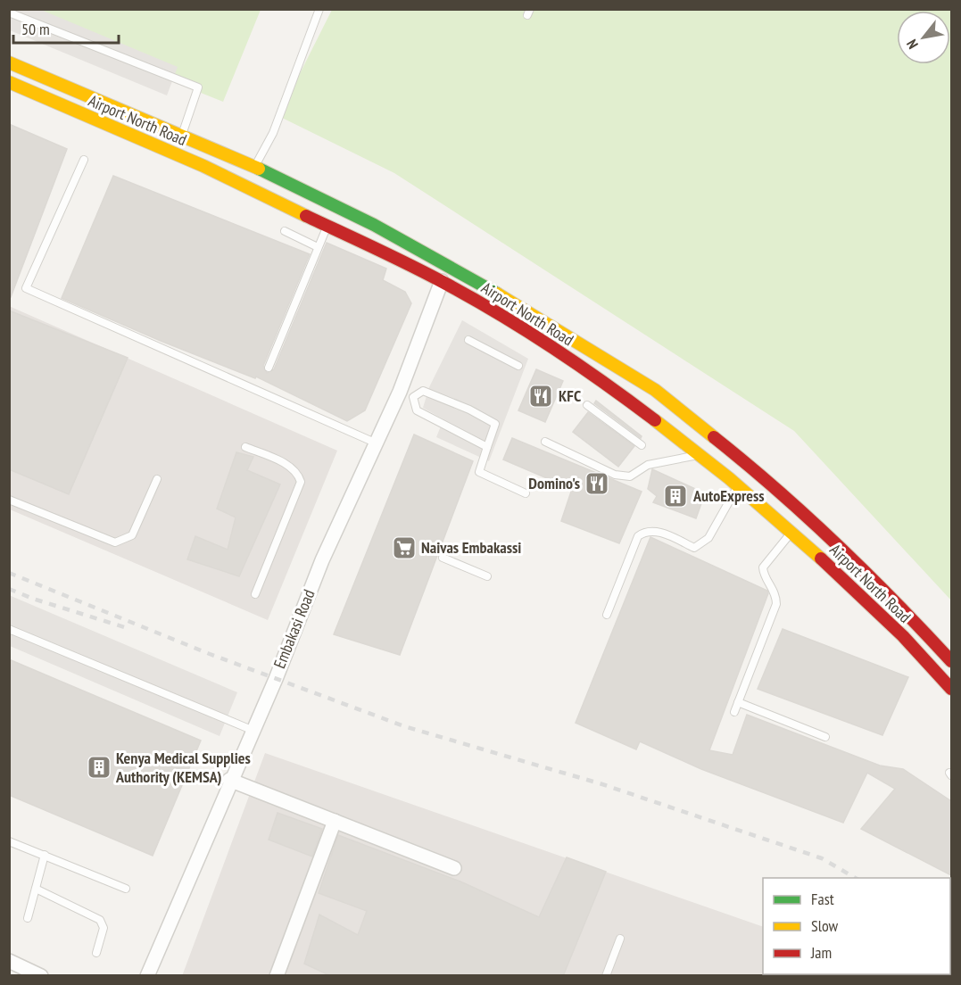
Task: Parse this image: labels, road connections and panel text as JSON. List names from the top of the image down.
{
  "streets": {
    "main road": ["Airport North Road"],
    "street": ["Embakasi Road"]
  },
  "crossings": [
    ["Airport North Road", "Embakasi Road"]
  ],
  "places": {
    "restaurant": ["KFC", "Domino's"],
    "building": ["AutoExpress", "Kenya Medical Supplies Authority (KEMSA)"],
    "supermarket": ["Naivas Embakassi"]
  },
  "legend": ["Fast", "Slow", "Jam"],
  "scale_bar": "50 m",
  "north": "bottom left"
}
